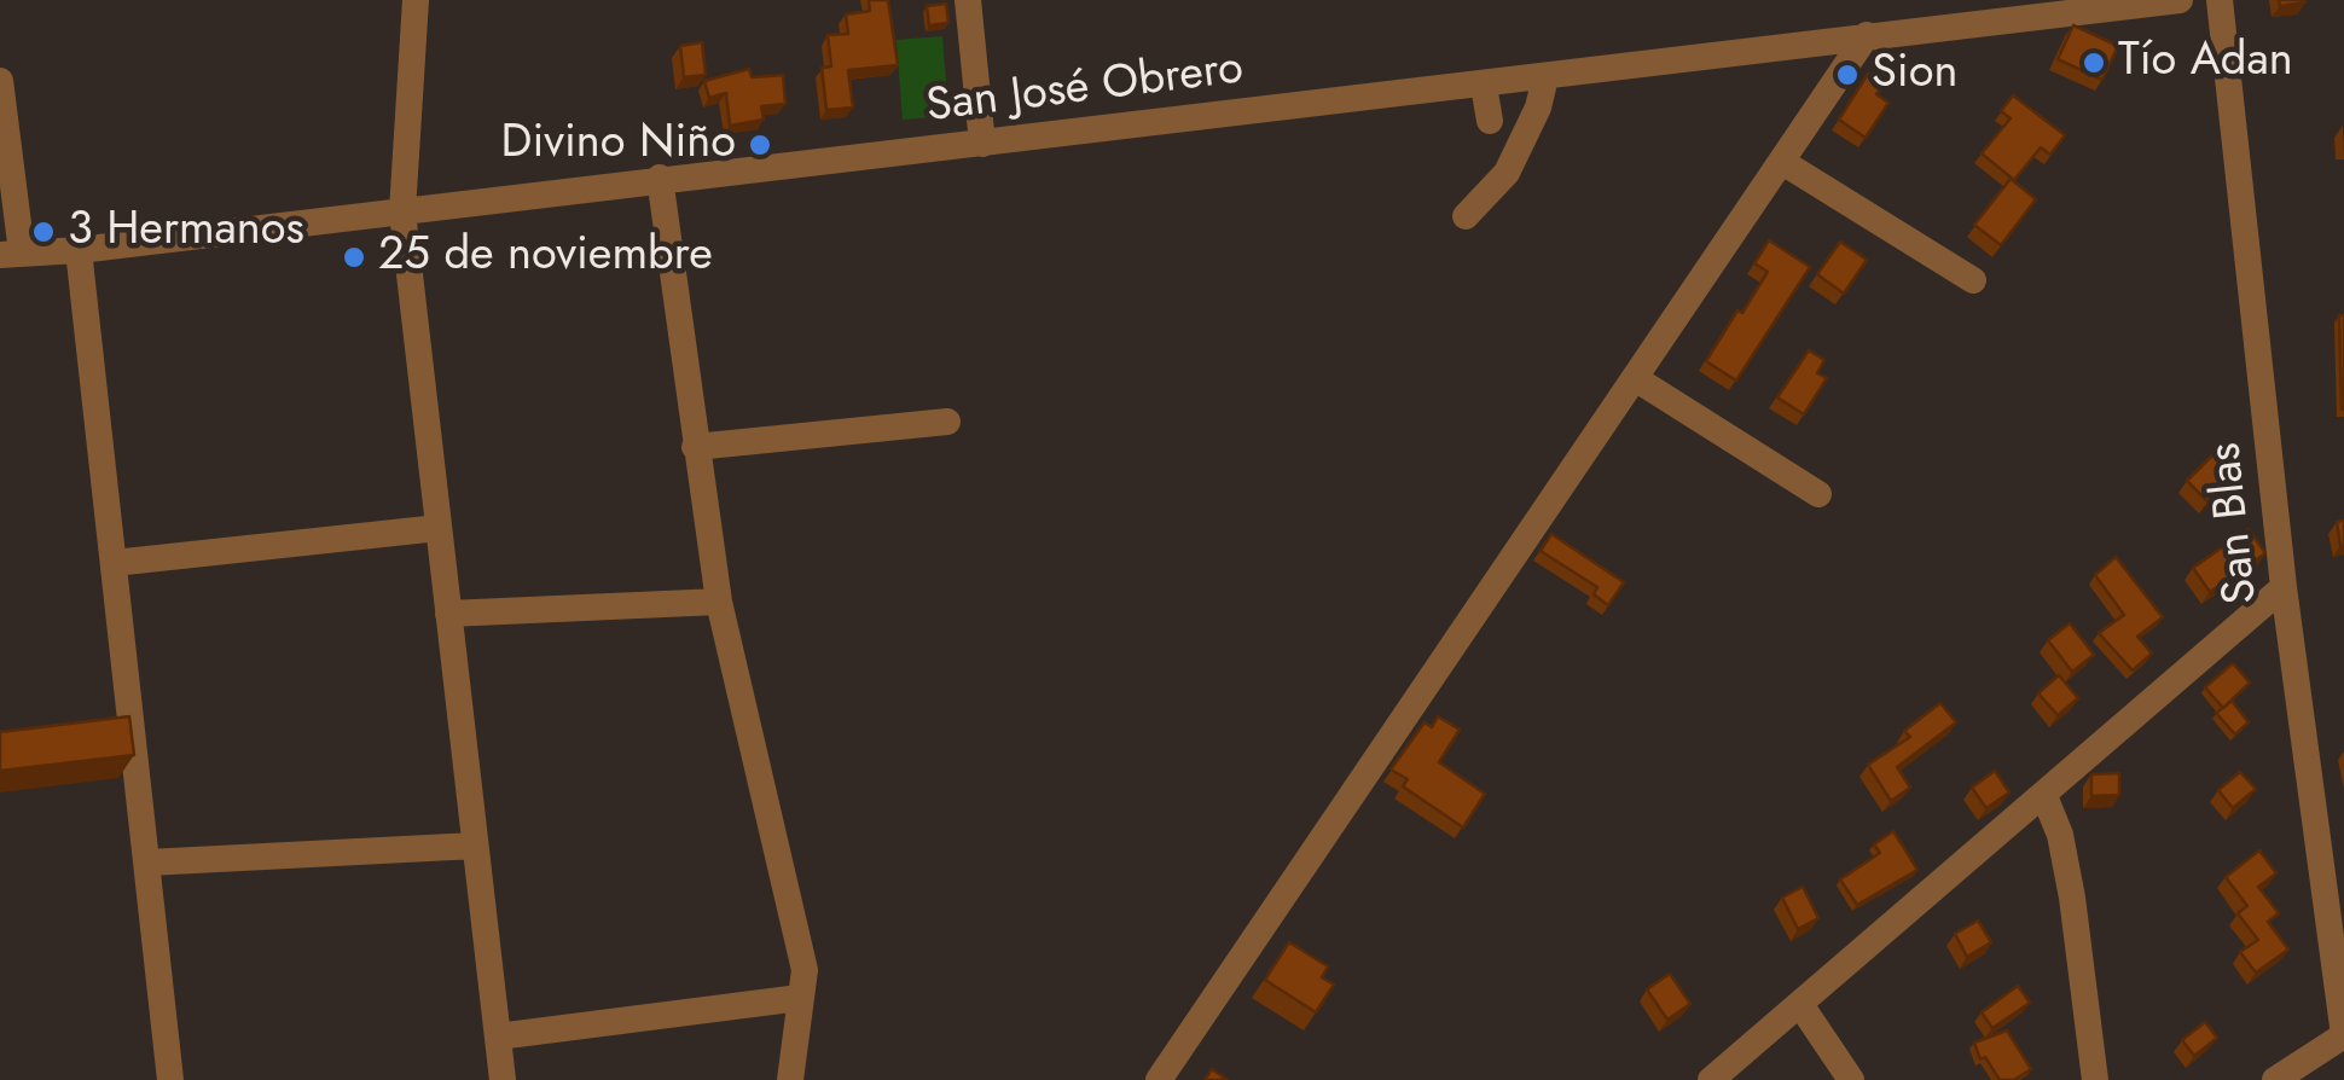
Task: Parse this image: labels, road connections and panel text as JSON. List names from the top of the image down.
{
  "streets": {
    "street": ["San José Obrero", "San Blas"]
  },
  "places": [
    "Tío Adan",
    "Sion",
    "Divino Niño",
    "3 Hermanos",
    "25 de noviembre"
  ]
}
